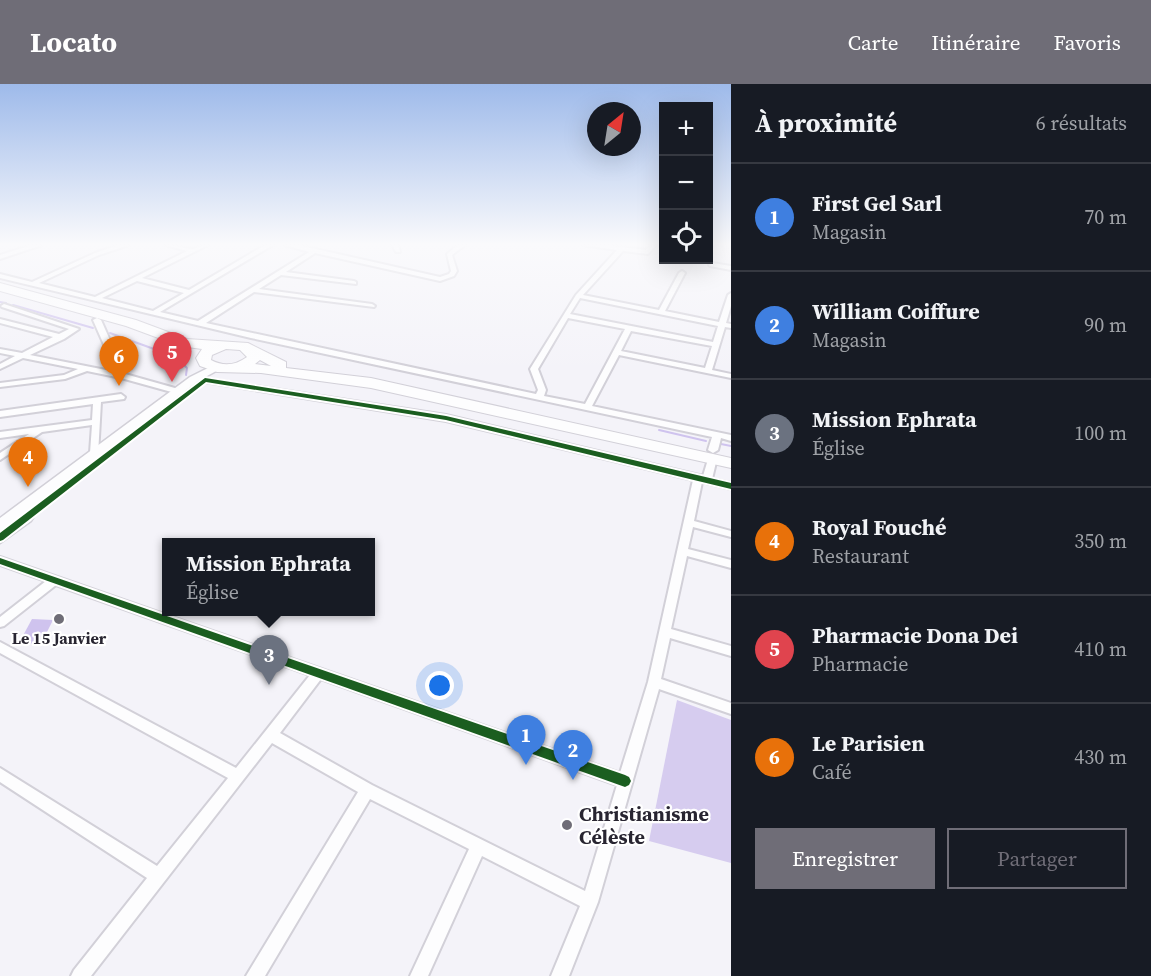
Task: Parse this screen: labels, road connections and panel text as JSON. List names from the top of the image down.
{
  "places": ["Le 15 Janvier", "Christianisme Célèste"],
  "north": "top right",
  "page": {
    "header": "Locato",
    "nav": ["Carte", "Itinéraire", "Favoris"],
    "heading": ["À proximité", "6 résultats"],
    "map_buttons": ["+", "−"],
    "list": [
      {
        "mark": "1",
        "name": "First Gel Sarl",
        "note": "Magasin",
        "value": "70 m"
      },
      {
        "mark": "2",
        "name": "William Coiffure",
        "note": "Magasin",
        "value": "90 m"
      },
      {
        "mark": "3",
        "name": "Mission Ephrata",
        "note": "Église",
        "value": "100 m"
      },
      {
        "mark": "4",
        "name": "Royal Fouché",
        "note": "Restaurant",
        "value": "350 m"
      },
      {
        "mark": "5",
        "name": "Pharmacie Dona Dei",
        "note": "Pharmacie",
        "value": "410 m"
      },
      {
        "mark": "6",
        "name": "Le Parisien",
        "note": "Café",
        "value": "430 m"
      }
    ],
    "pins": [
      "5",
      "6",
      "4",
      "3",
      "1",
      "2"
    ],
    "popup": ["Mission Ephrata", "Église"],
    "buttons": ["Enregistrer", "Partager"]
  }
}
